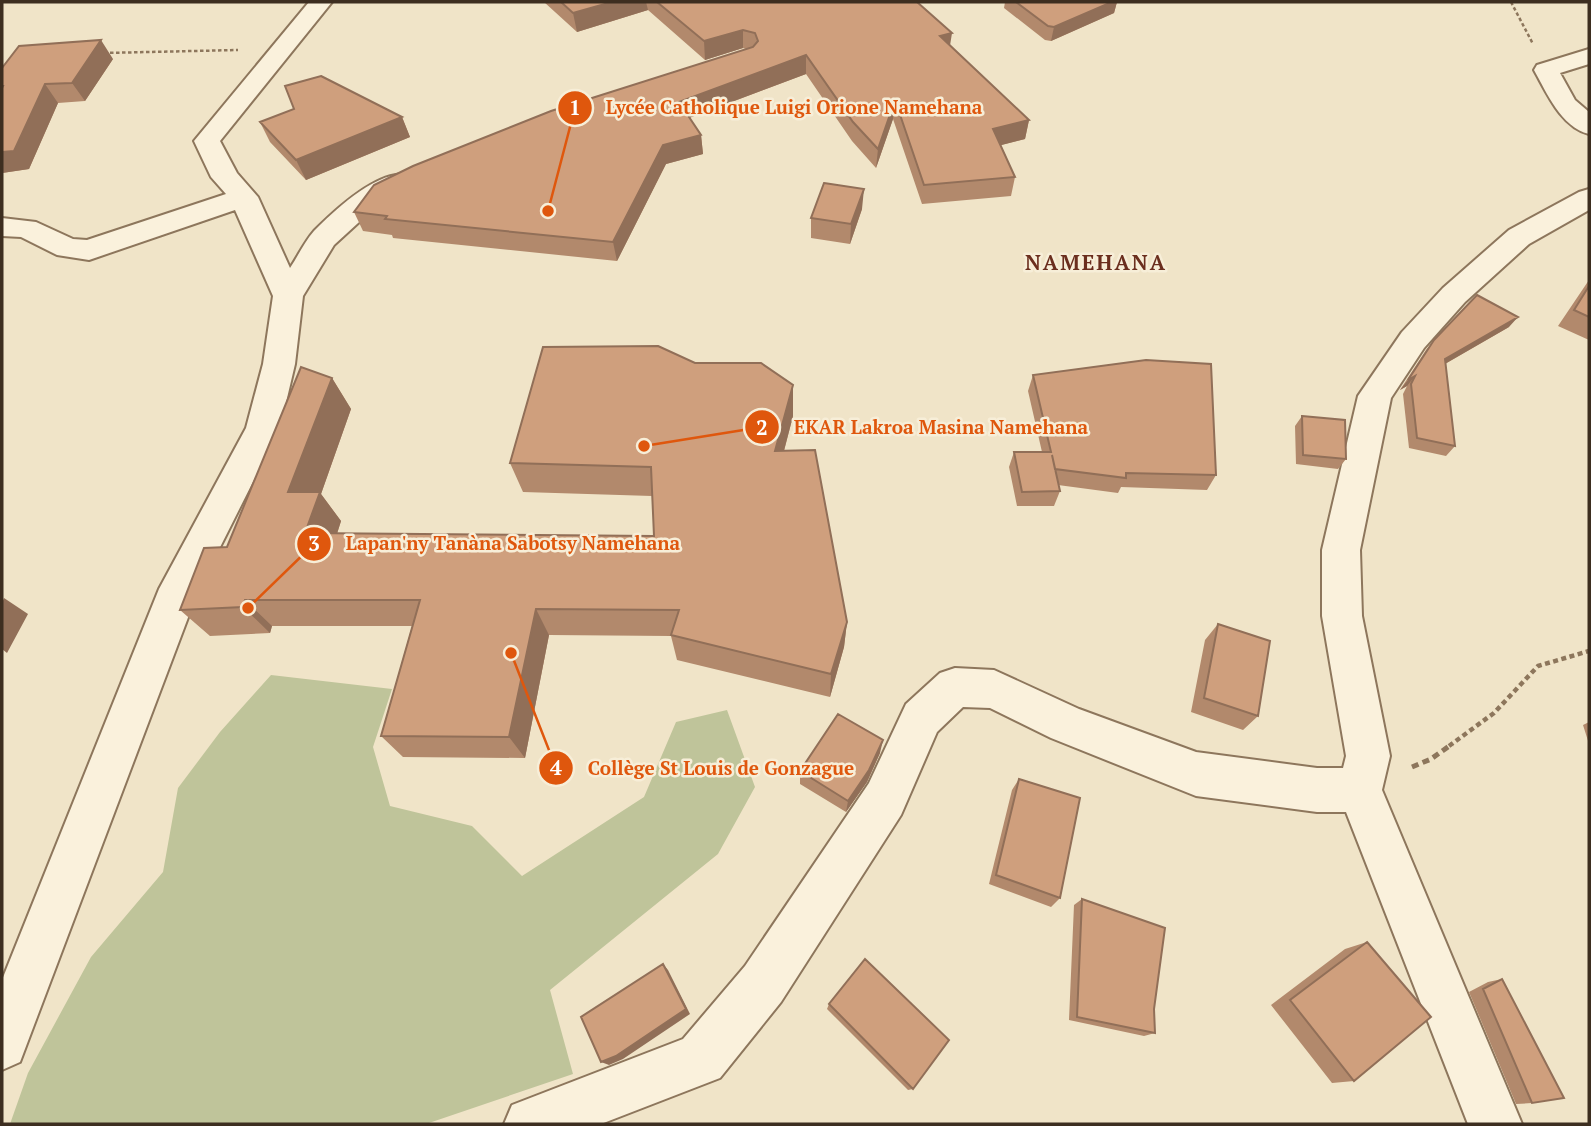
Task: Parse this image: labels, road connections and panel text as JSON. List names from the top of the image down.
{
  "districts": ["NAMEHANA"],
  "places": [
    "Lycée Catholique Luigi Orione Namehana",
    "EKAR Lakroa Masina Namehana",
    "Lapan'ny Tanàna Sabotsy Namehana",
    "Collège St Louis de Gonzague"
  ]
}
